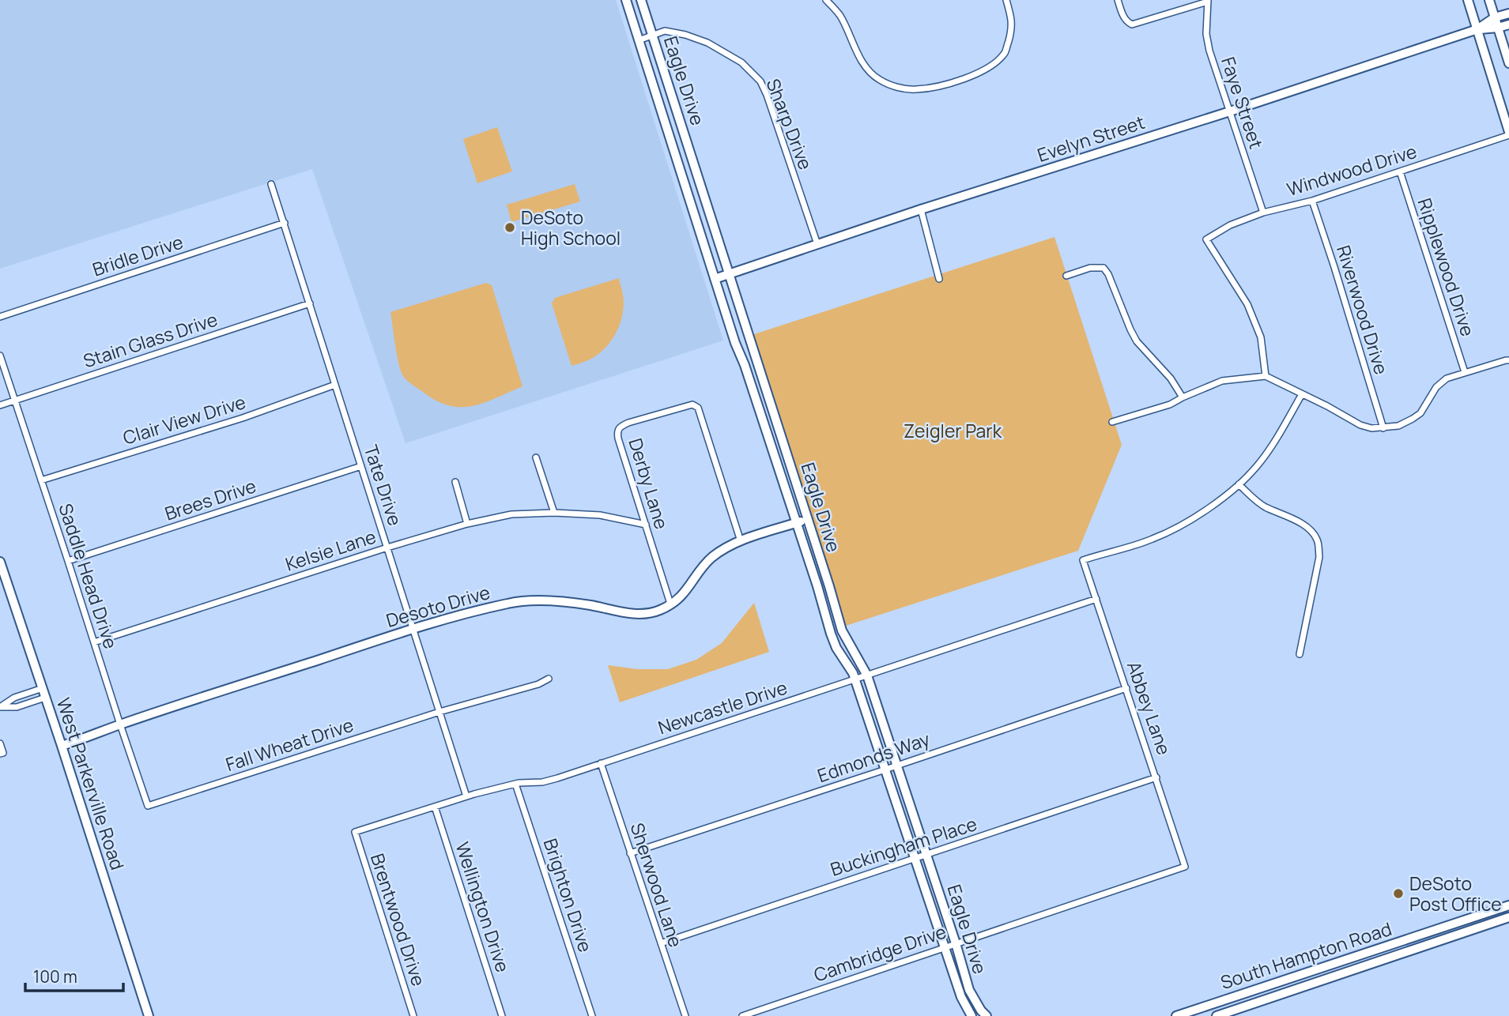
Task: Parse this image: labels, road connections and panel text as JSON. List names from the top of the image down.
{
  "streets": {
    "street": [
      "Eagle Drive",
      "Faye Street",
      "Sharp Drive",
      "Evelyn Street",
      "Windwood Drive",
      "Bridle Drive",
      "Ripplewood Drive",
      "Riverwood Drive",
      "Stain Glass Drive",
      "Clair View Drive",
      "Derby Lane",
      "Tate Drive",
      "Brees Drive",
      "Kelsie Lane",
      "Saddle Head Drive",
      "Desoto Drive",
      "Newcastle Drive",
      "Abbey Lane",
      "Fall Wheat Drive",
      "Edmonds Way",
      "West Parkerville Road",
      "Buckingham Place",
      "Sherwood Lane",
      "Brighton Drive",
      "Wellington Drive",
      "Brentwood Drive",
      "Cambridge Drive",
      "South Hampton Road"
    ]
  },
  "crossings": [
    ["Eagle Drive", "Sharp Drive"],
    ["Eagle Drive", "Evelyn Street"],
    ["Eagle Drive", "Desoto Drive"],
    ["Eagle Drive", "Newcastle Drive"],
    ["Eagle Drive", "Edmonds Way"],
    ["Eagle Drive", "Buckingham Place"],
    ["Eagle Drive", "Cambridge Drive"],
    ["Faye Street", "Evelyn Street"],
    ["Faye Street", "Windwood Drive"],
    ["Sharp Drive", "Evelyn Street"],
    ["Windwood Drive", "Ripplewood Drive"],
    ["Windwood Drive", "Riverwood Drive"],
    ["Bridle Drive", "Tate Drive"],
    ["Stain Glass Drive", "Tate Drive"],
    ["Stain Glass Drive", "Saddle Head Drive"],
    ["Clair View Drive", "Tate Drive"],
    ["Clair View Drive", "Saddle Head Drive"],
    ["Derby Lane", "Kelsie Lane"],
    ["Derby Lane", "Desoto Drive"],
    ["Tate Drive", "Brees Drive"],
    ["Tate Drive", "Kelsie Lane"],
    ["Tate Drive", "Desoto Drive"],
    ["Tate Drive", "Newcastle Drive"],
    ["Tate Drive", "Fall Wheat Drive"],
    ["Brees Drive", "Saddle Head Drive"],
    ["Kelsie Lane", "Saddle Head Drive"],
    ["Saddle Head Drive", "Desoto Drive"],
    ["Saddle Head Drive", "Fall Wheat Drive"],
    ["Desoto Drive", "West Parkerville Road"],
    ["Newcastle Drive", "Abbey Lane"],
    ["Newcastle Drive", "Sherwood Lane"],
    ["Newcastle Drive", "Brighton Drive"],
    ["Newcastle Drive", "Wellington Drive"],
    ["Newcastle Drive", "Brentwood Drive"],
    ["Abbey Lane", "Edmonds Way"],
    ["Abbey Lane", "Buckingham Place"],
    ["Abbey Lane", "Cambridge Drive"],
    ["Edmonds Way", "Sherwood Lane"],
    ["Buckingham Place", "Sherwood Lane"]
  ],
  "parks": ["Zeigler Park"],
  "places": ["DeSoto High School", "DeSoto Post Office"],
  "scale_bar": "100 m"
}
